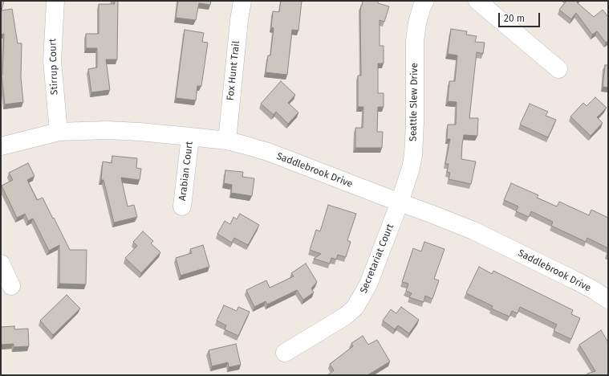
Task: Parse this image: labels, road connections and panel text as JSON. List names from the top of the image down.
{
  "streets": {
    "street": [
      "Stirrup Court",
      "Fox Hunt Trail",
      "Seattle Slew Drive",
      "Saddlebrook Drive",
      "Arabian Court",
      "Secretariat Court"
    ]
  },
  "crossings": [
    ["Stirrup Court", "Saddlebrook Drive"],
    ["Fox Hunt Trail", "Saddlebrook Drive"],
    ["Seattle Slew Drive", "Saddlebrook Drive"],
    ["Seattle Slew Drive", "Secretariat Court"],
    ["Saddlebrook Drive", "Arabian Court"],
    ["Saddlebrook Drive", "Secretariat Court"]
  ],
  "scale_bar": "20 m"
}
